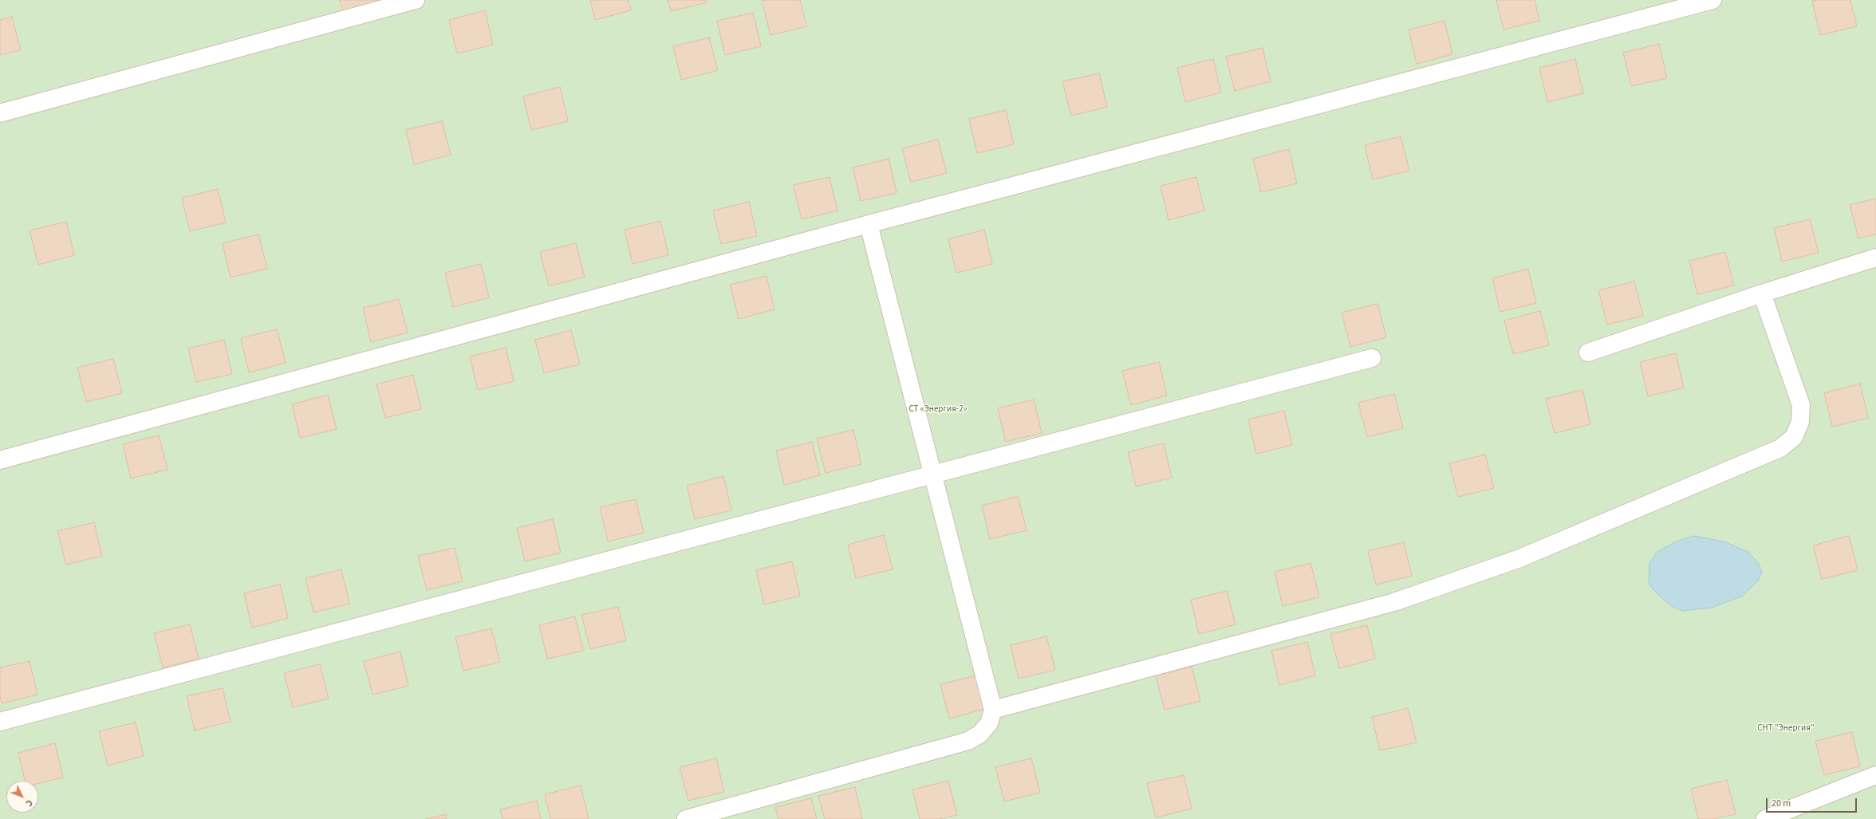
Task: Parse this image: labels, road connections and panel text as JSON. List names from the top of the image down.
{
  "parks": ["СТ «Энергия-2»", "СНТ \"Энергия\""],
  "scale_bar": "20 m",
  "north": "bottom right"
}
